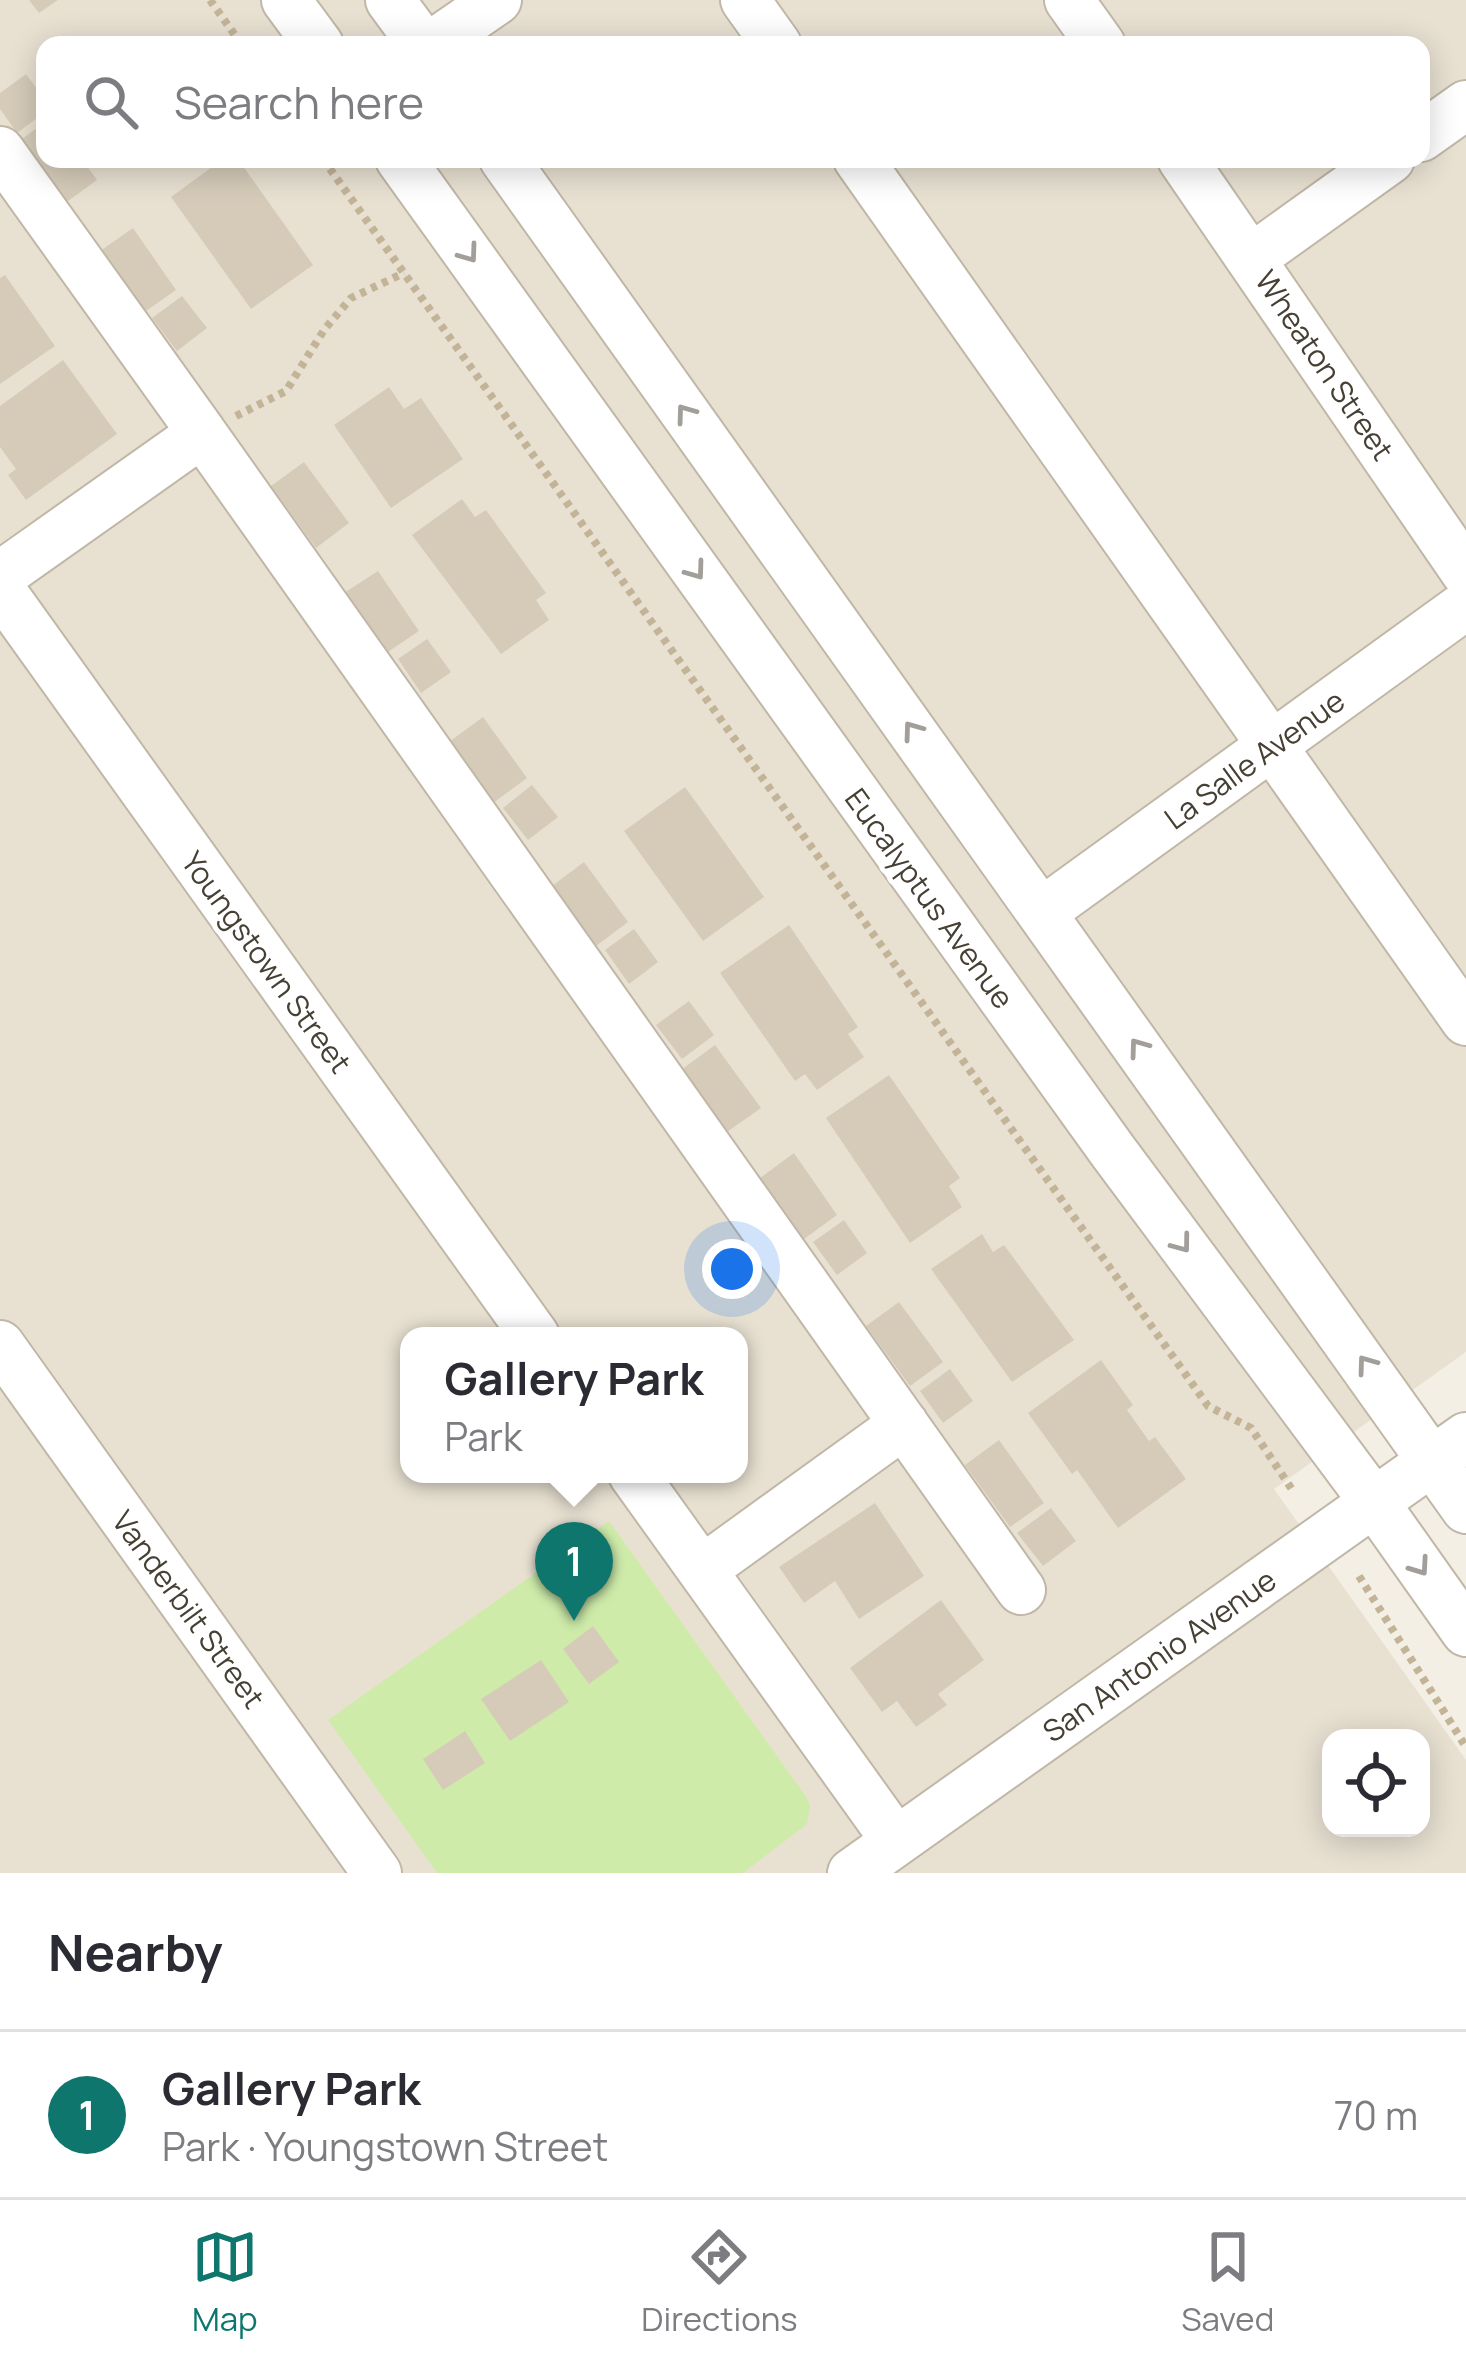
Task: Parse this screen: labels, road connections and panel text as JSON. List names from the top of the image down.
{
  "streets": {
    "street": [
      "Wheaton Street",
      "La Salle Avenue",
      "Eucalyptus Avenue",
      "Youngstown Street",
      "Vanderbilt Street",
      "San Antonio Avenue"
    ]
  },
  "crossings": [
    ["Eucalyptus Avenue", "San Antonio Avenue"]
  ],
  "page": {
    "search": "Search here",
    "popup": ["Gallery Park", "Park"],
    "pins": "1",
    "heading": "Nearby",
    "list": [
      {
        "mark": "1",
        "name": "Gallery Park",
        "note": "Park · Youngstown Street",
        "value": "70 m"
      }
    ],
    "nav": ["Map", "Directions", "Saved"]
  }
}
